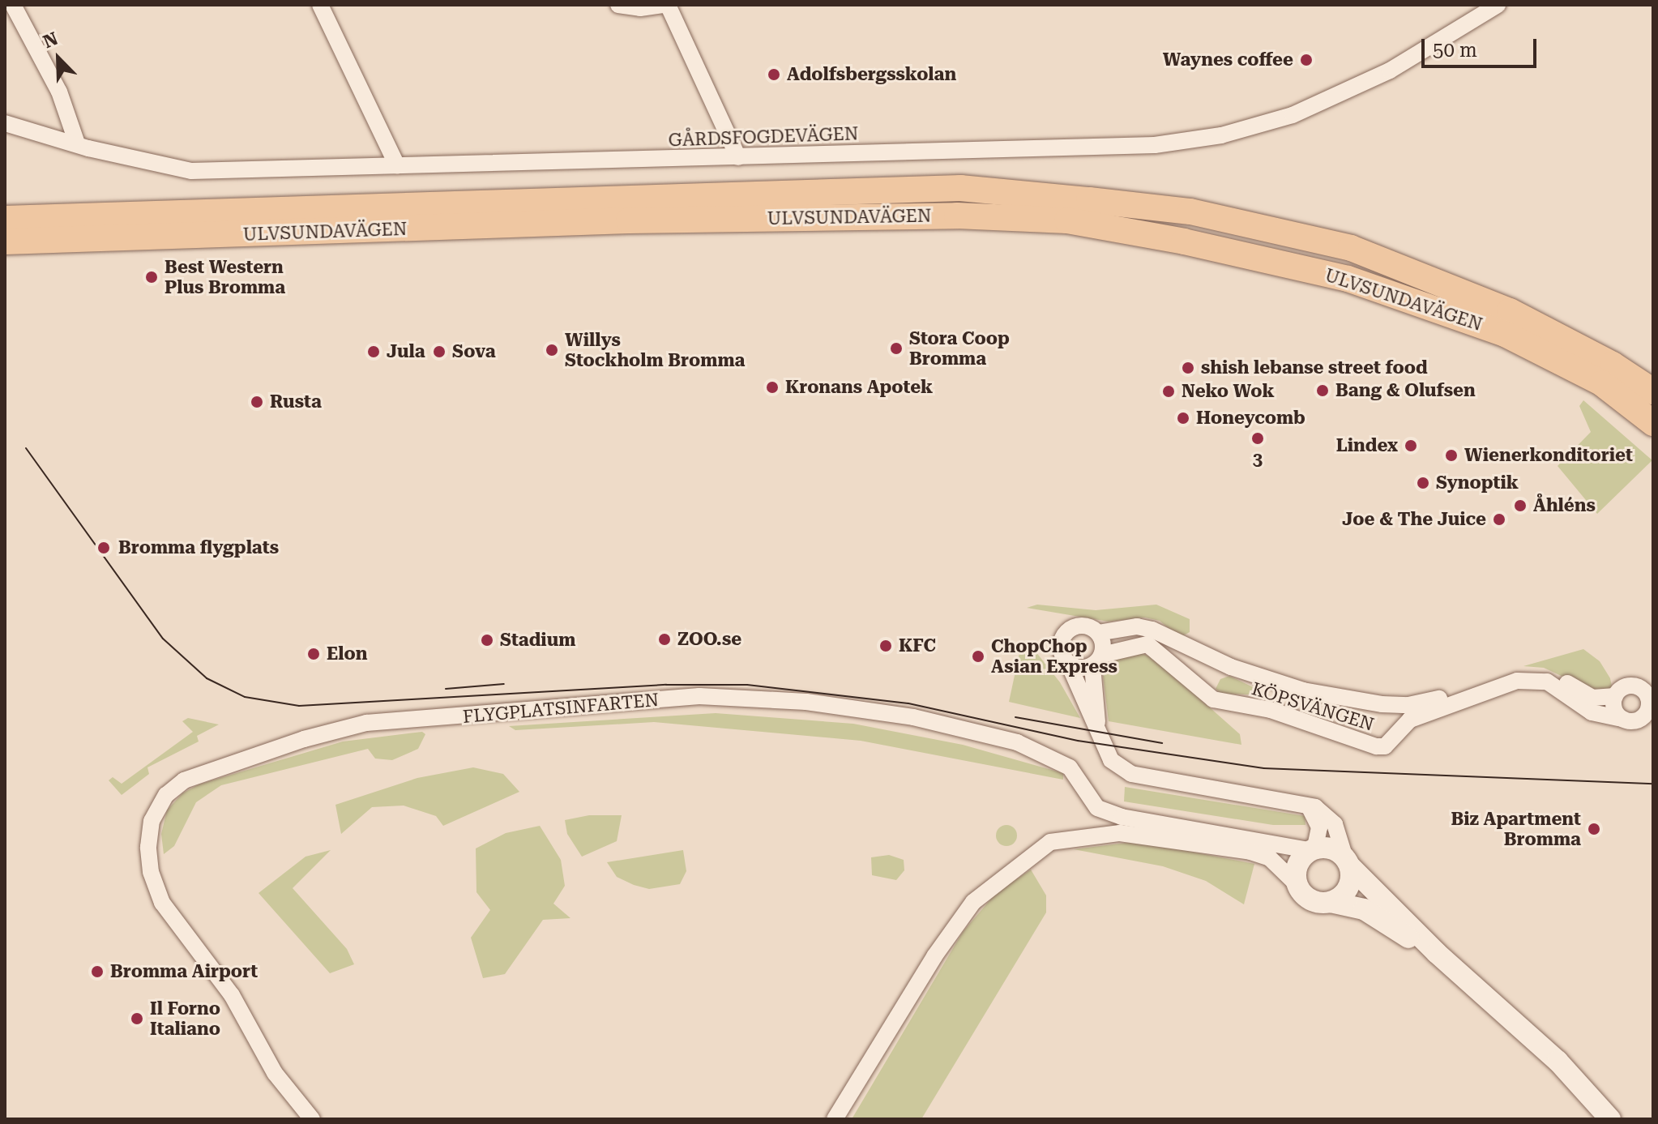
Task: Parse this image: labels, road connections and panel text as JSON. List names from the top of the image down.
{
  "streets": {
    "main road": ["ULVSUNDAVÄGEN"],
    "street": ["GÅRDSFOGDEVÄGEN", "KÖPSVÄNGEN", "FLYGPLATSINFARTEN"]
  },
  "places": [
    "Waynes coffee",
    "Adolfsbergsskolan",
    "Best Western Plus Bromma",
    "Stora Coop Bromma",
    "Willys Stockholm Bromma",
    "Jula",
    "Sova",
    "shish lebanse street food",
    "Kronans Apotek",
    "Bang & Olufsen",
    "Neko Wok",
    "Rusta",
    "Honeycomb",
    "3",
    "Lindex",
    "Wienerkonditoriet",
    "Synoptik",
    "Åhléns",
    "Joe & The Juice",
    "Bromma flygplats",
    "ZOO.se",
    "Stadium",
    "KFC",
    "Elon",
    "ChopChop Asian Express",
    "Biz Apartment Bromma",
    "Bromma Airport",
    "Il Forno Italiano"
  ],
  "scale_bar": "50 m",
  "north": "top left"
}
